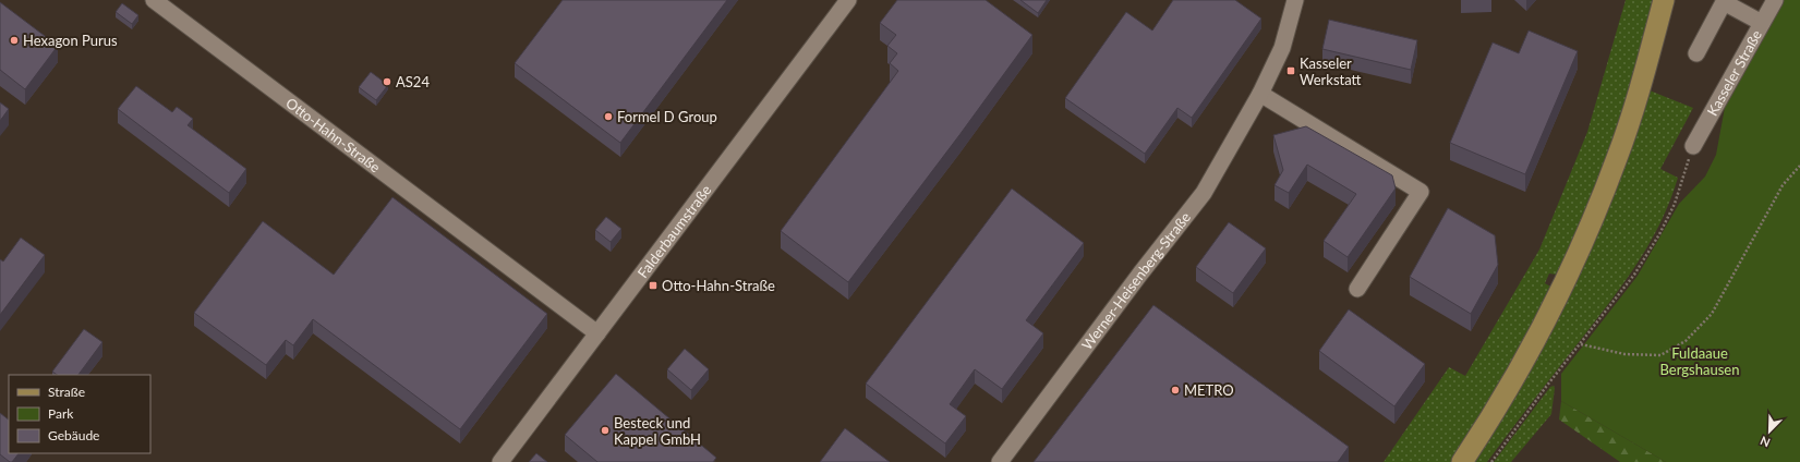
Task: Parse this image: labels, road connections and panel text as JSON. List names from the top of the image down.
{
  "streets": {
    "street": [
      "Kasseler Straße",
      "Otto-Hahn-Straße",
      "Falderbaumstraße",
      "Werner-Heisenberg-Straße"
    ]
  },
  "crossings": [
    ["Otto-Hahn-Straße", "Falderbaumstraße"]
  ],
  "parks": ["Fuldaaue Bergshausen"],
  "places": {
    "other": [
      "Hexagon Purus",
      "AS24",
      "Formel D Group",
      "METRO",
      "Besteck und Kappel GmbH"
    ],
    "transit": ["Kasseler Werkstatt", "Otto-Hahn-Straße"]
  },
  "legend": ["Straße", "Park", "Gebäude"],
  "north": "bottom left"
}
